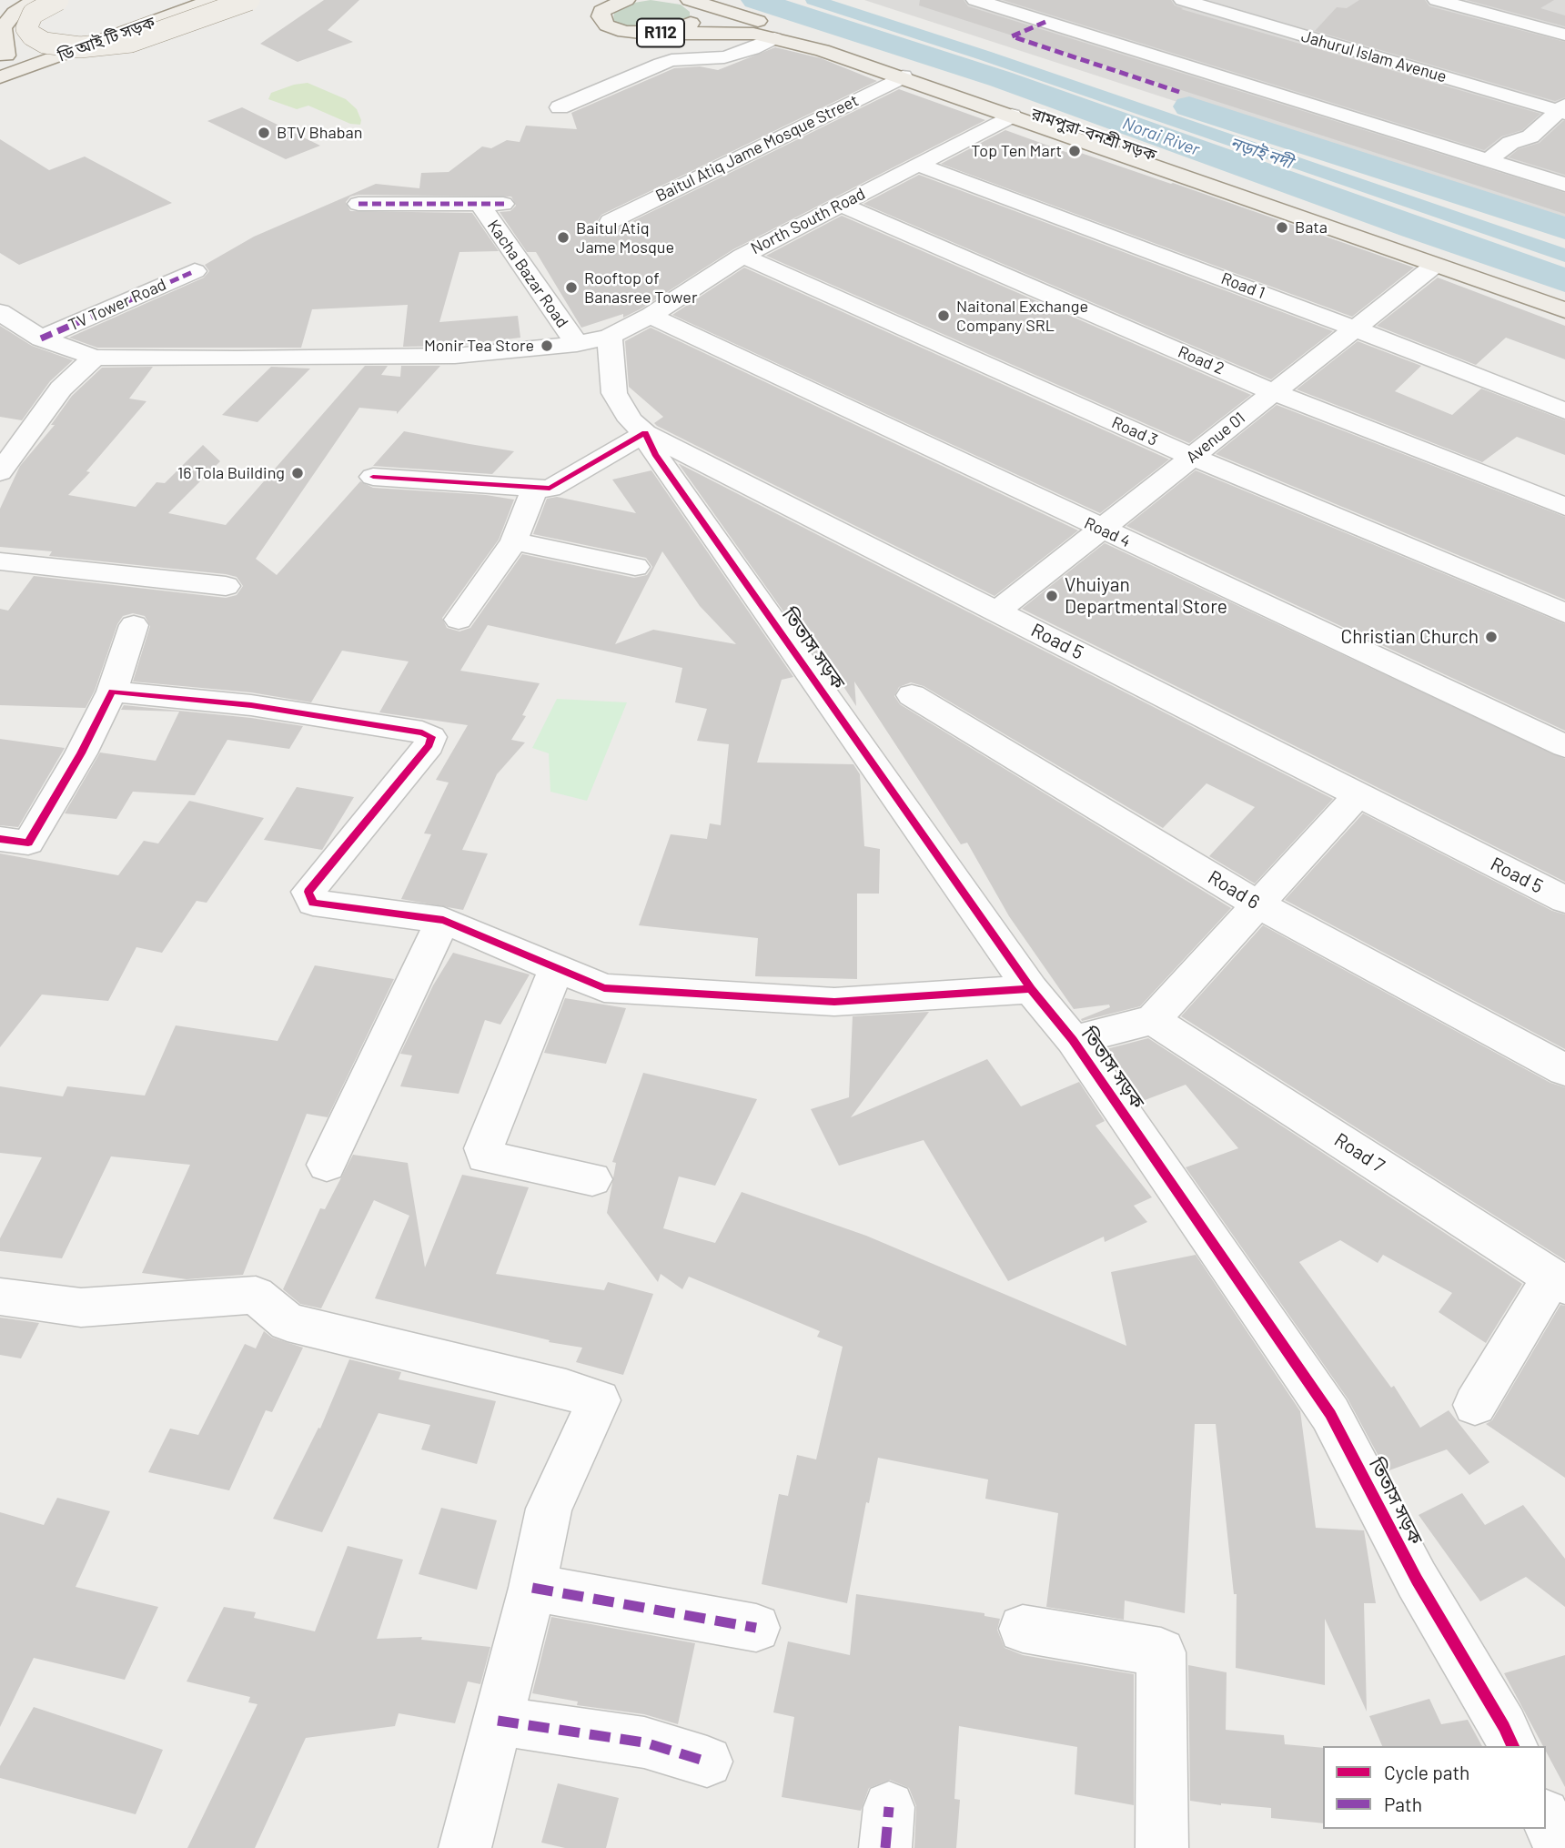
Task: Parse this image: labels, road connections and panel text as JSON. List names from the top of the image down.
{
  "streets": {
    "main road": ["R112", "ডি আই টি সড়ক", "রামপুরা-বনশ্রী সড়ক"],
    "street": [
      "Jahurul Islam Avenue",
      "Baitul Atiq Jame Mosque Street",
      "North South Road",
      "Kacha Bazar Road",
      "Road 1",
      "TV Tower Road",
      "Road 2",
      "Road 3",
      "Avenue 01",
      "Road 4",
      "Road 5",
      "তিতাস সড়ক",
      "Road 6",
      "Road 7"
    ]
  },
  "crossings": [
    ["R112", "রামপুরা-বনশ্রী সড়ক"],
    ["রামপুরা-বনশ্রী সড়ক", "Baitul Atiq Jame Mosque Street"],
    ["রামপুরা-বনশ্রী সড়ক", "North South Road"],
    ["রামপুরা-বনশ্রী সড়ক", "Avenue 01"],
    ["North South Road", "Kacha Bazar Road"],
    ["North South Road", "Road 1"],
    ["North South Road", "TV Tower Road"],
    ["North South Road", "Road 2"],
    ["North South Road", "Road 3"],
    ["North South Road", "Road 4"],
    ["North South Road", "Road 5"],
    ["Road 1", "Avenue 01"],
    ["Road 2", "Avenue 01"],
    ["Road 3", "Avenue 01"],
    ["Avenue 01", "Road 4"],
    ["Avenue 01", "Road 5"],
    ["Road 5", "তিতাস সড়ক"]
  ],
  "water": ["Norai River", "নড়াই নদী"],
  "places": [
    "BTV Bhaban",
    "Top Ten Mart",
    "Bata",
    "Baitul Atiq Jame Mosque",
    "Rooftop of Banasree Tower",
    "Naitonal Exchange Company SRL",
    "Monir Tea Store",
    "16 Tola Building",
    "Vhuiyan Departmental Store",
    "Christian Church"
  ],
  "legend": ["Cycle path", "Path"]
}
